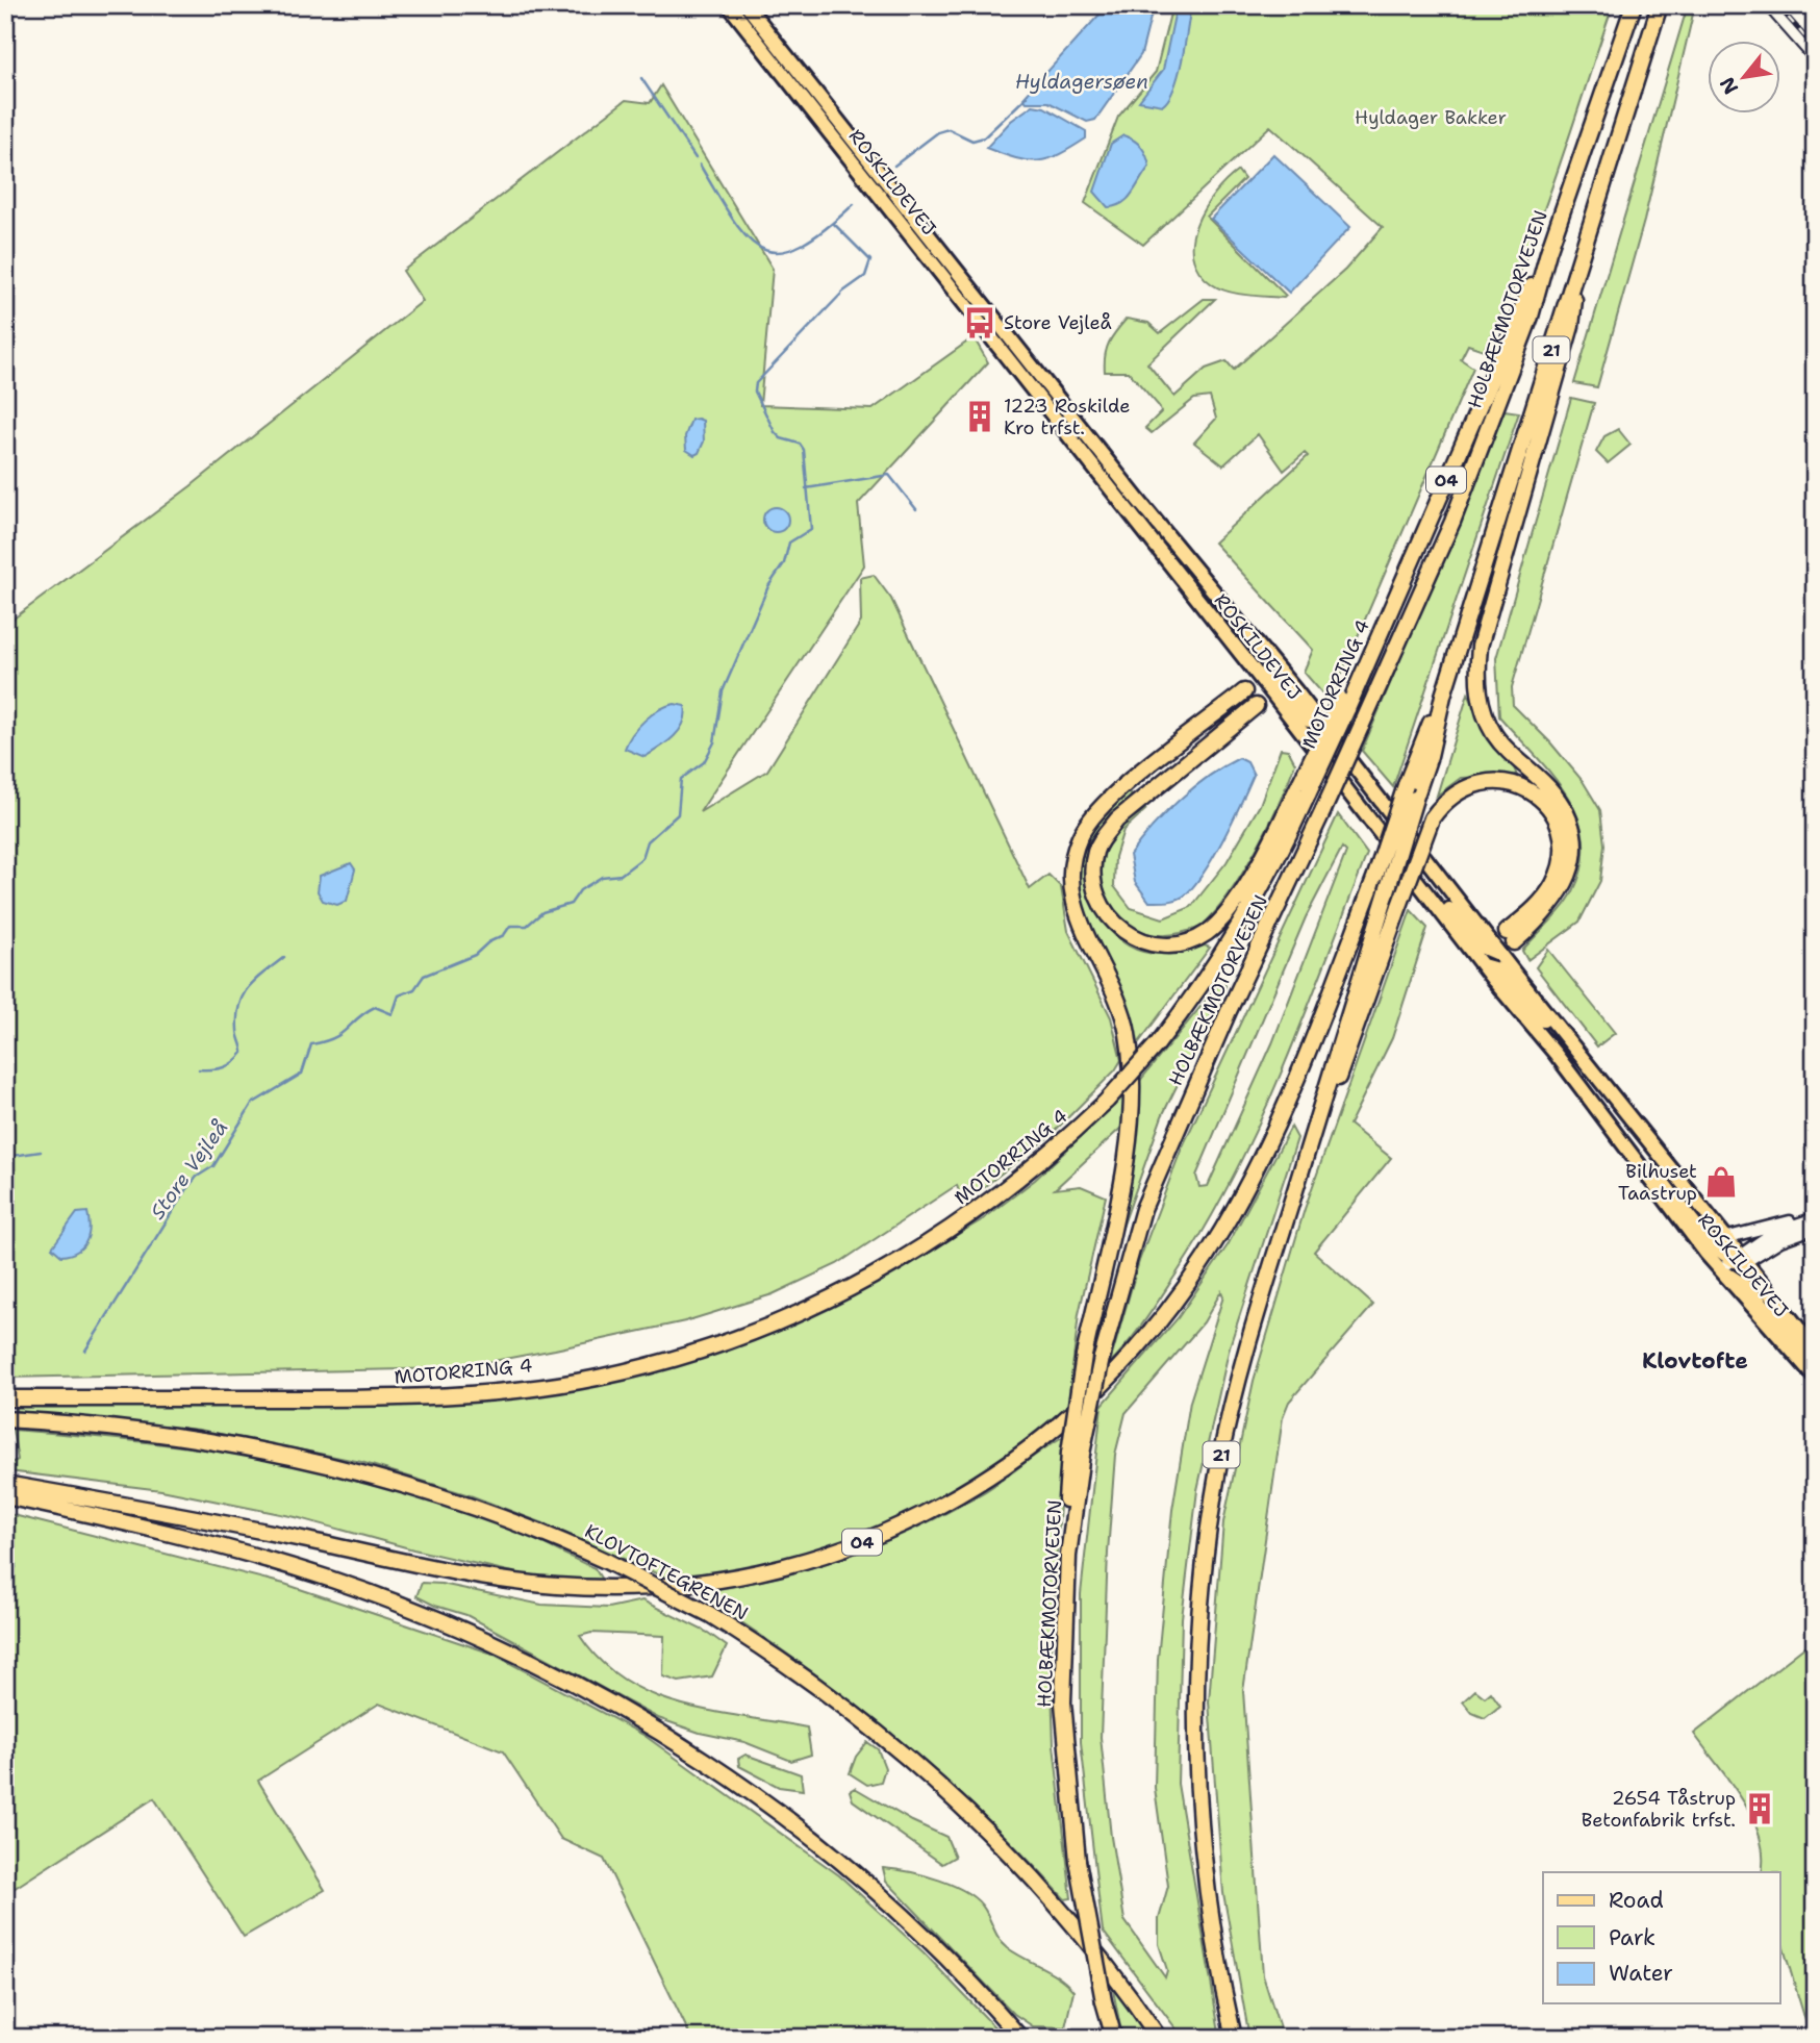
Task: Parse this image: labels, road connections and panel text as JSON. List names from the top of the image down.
{
  "streets": {
    "highway": [
      "HOLBÆKMOTORVEJEN",
      "21",
      "O4",
      "MOTORRING 4",
      "KLOVTOFTEGRENEN"
    ],
    "main road": ["ROSKILDEVEJ"]
  },
  "crossings": [
    ["HOLBÆKMOTORVEJEN", "21"],
    ["HOLBÆKMOTORVEJEN", "MOTORRING 4"],
    ["21", "O4"]
  ],
  "districts": ["Klovtofte"],
  "water": ["Hyldagersøen", "Store Vejleå"],
  "parks": ["Hyldager Bakker"],
  "places": {
    "bus stop": ["Store Vejleå"],
    "building": ["1223 Roskilde Kro trfst.", "2654 Tåstrup Betonfabrik trfst."],
    "shop": ["Bilhuset Taastrup"]
  },
  "legend": ["Road", "Park", "Water"],
  "north": "bottom left"
}
